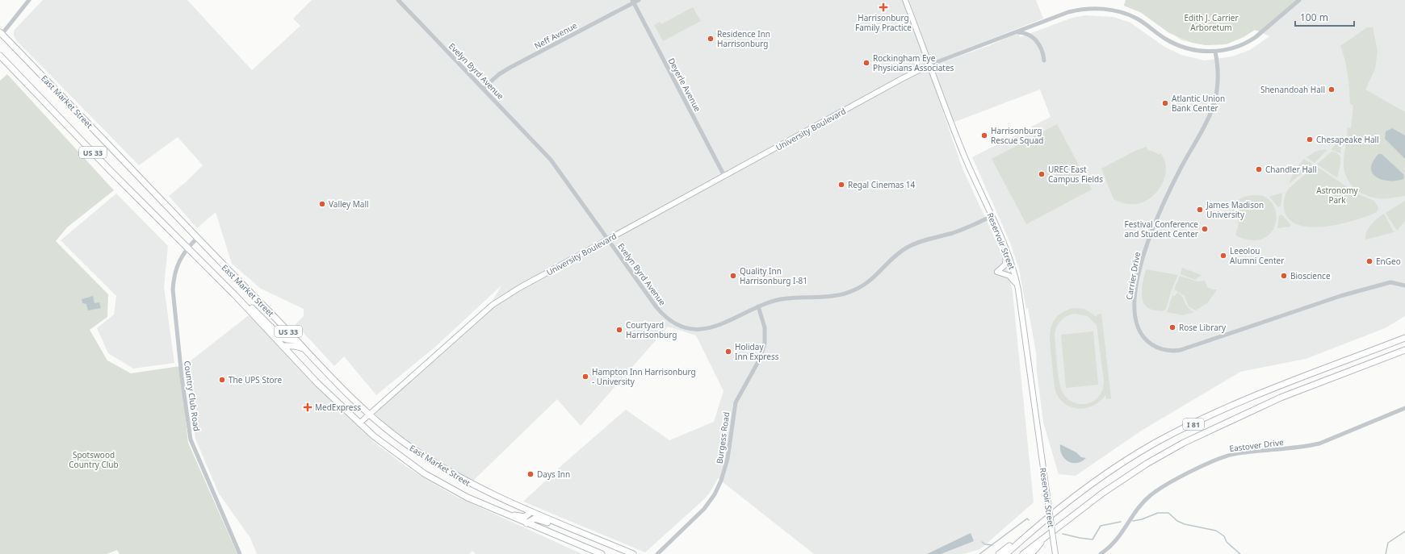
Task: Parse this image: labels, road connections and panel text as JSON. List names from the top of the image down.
{
  "streets": {
    "highway": ["East Market Street", "US 33", "I 81"],
    "main road": ["University Boulevard", "Reservoir Street"],
    "street": [
      "Neff Avenue",
      "Evelyn Byrd Avenue",
      "Deyerle Avenue",
      "Carrier Drive",
      "Country Club Road",
      "Burgess Road",
      "Eastover Drive"
    ]
  },
  "crossings": [
    ["Neff Avenue", "Evelyn Byrd Avenue"],
    ["Neff Avenue", "Deyerle Avenue"],
    ["Evelyn Byrd Avenue", "University Boulevard"],
    ["Evelyn Byrd Avenue", "Reservoir Street"],
    ["Evelyn Byrd Avenue", "Burgess Road"],
    ["Deyerle Avenue", "University Boulevard"],
    ["East Market Street", "University Boulevard"],
    ["East Market Street", "Country Club Road"],
    ["University Boulevard", "Reservoir Street"],
    ["University Boulevard", "Carrier Drive"]
  ],
  "parks": ["Edith J. Carrier Arboretum", "Astronomy Park", "Spotswood Country Club"],
  "places": {
    "health": ["Harrisonburg Family Practice", "MedExpress"],
    "other": [
      "Residence Inn Harrisonburg",
      "Rockingham Eye Physicians Associates",
      "Shenandoah Hall",
      "Atlantic Union Bank Center",
      "Harrisonburg Rescue Squad",
      "Chesapeake Hall",
      "Chandler Hall",
      "UREC East Campus Fields",
      "Regal Cinemas 14",
      "Valley Mall",
      "James Madison University",
      "Festival Conference and Student Center",
      "Leeolou Alumni Center",
      "EnGeo",
      "Quality Inn Harrisonburg I-81",
      "Bioscience",
      "Rose Library",
      "Courtyard Harrisonburg",
      "Holiday Inn Express",
      "Hampton Inn Harrisonburg - University",
      "The UPS Store",
      "Days Inn"
    ]
  },
  "scale_bar": "100 m"
}
